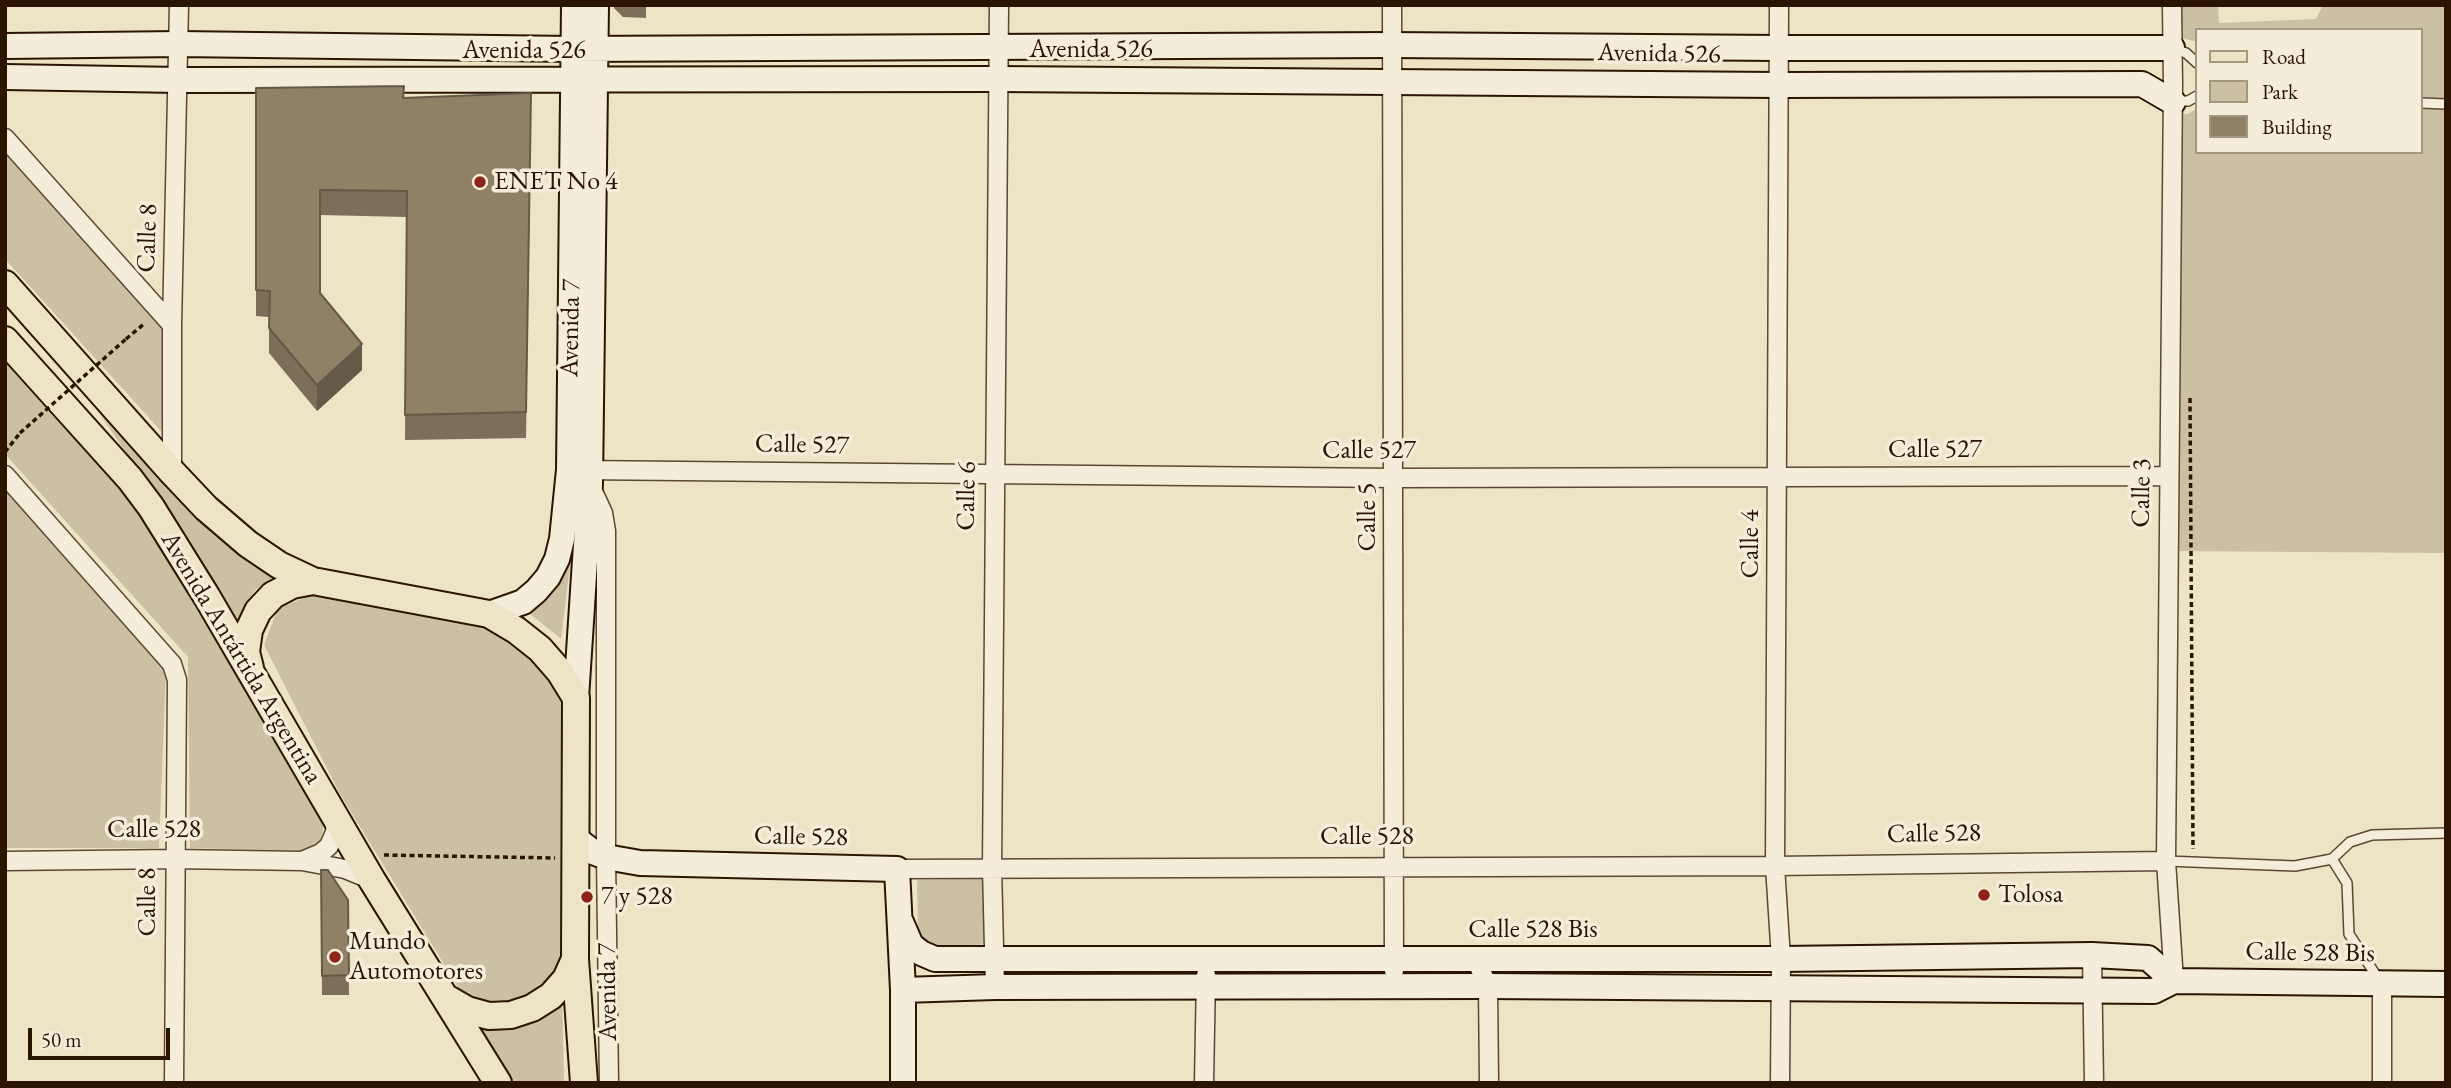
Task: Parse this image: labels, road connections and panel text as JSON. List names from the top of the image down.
{
  "streets": {
    "main road": [
      "Avenida 526",
      "Avenida 7",
      "Avenida Antártida Argentina",
      "Calle 528",
      "Calle 528 Bis"
    ],
    "street": [
      "Calle 8",
      "Calle 527",
      "Calle 3",
      "Calle 6",
      "Calle 5",
      "Calle 4"
    ]
  },
  "crossings": [
    ["Avenida 526", "Calle 8"],
    ["Avenida 526", "Avenida 7"],
    ["Avenida 526", "Calle 3"],
    ["Avenida 526", "Calle 6"],
    ["Avenida 526", "Calle 5"],
    ["Avenida 526", "Calle 4"],
    ["Calle 8", "Avenida Antártida Argentina"],
    ["Calle 8", "Calle 528"],
    ["Avenida 7", "Calle 527"],
    ["Avenida 7", "Avenida Antártida Argentina"],
    ["Avenida 7", "Calle 528"],
    ["Calle 527", "Calle 3"],
    ["Calle 527", "Calle 6"],
    ["Calle 527", "Calle 5"],
    ["Calle 527", "Calle 4"],
    ["Calle 3", "Calle 528"],
    ["Calle 3", "Calle 528 Bis"],
    ["Calle 6", "Calle 528"],
    ["Calle 6", "Calle 528 Bis"],
    ["Calle 5", "Calle 528"],
    ["Calle 5", "Calle 528 Bis"],
    ["Calle 4", "Calle 528"],
    ["Calle 4", "Calle 528 Bis"],
    ["Avenida Antártida Argentina", "Calle 528"]
  ],
  "places": [
    "ENET No 4",
    "Tolosa",
    "7 y 528",
    "Mundo Automotores"
  ],
  "legend": ["Road", "Park", "Building"],
  "scale_bar": "50 m"
}
